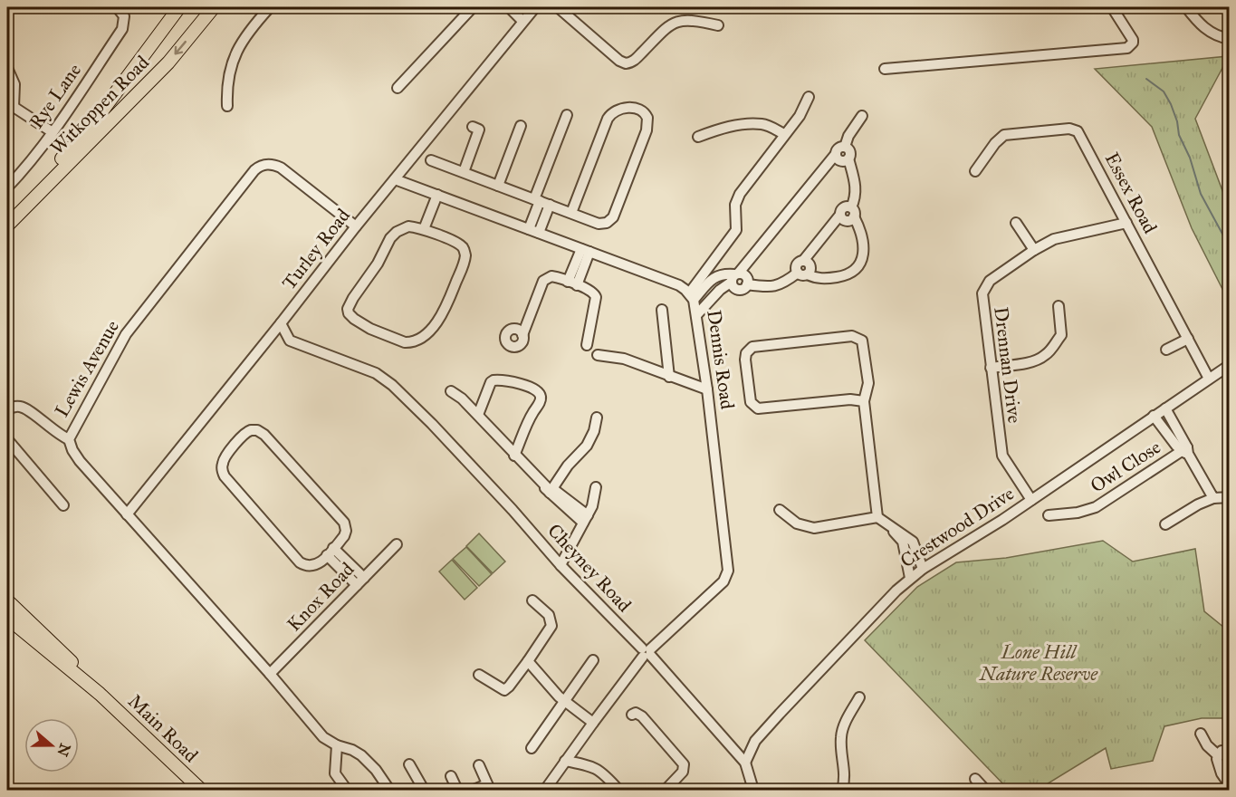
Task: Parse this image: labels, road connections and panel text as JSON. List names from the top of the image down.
{
  "streets": {
    "main road": ["Witkoppen Road", "Main Road"],
    "street": [
      "Rye Lane",
      "Essex Road",
      "Turley Road",
      "Dennis Road",
      "Drennan Drive",
      "Lewis Avenue",
      "Owl Close",
      "Crestwood Drive",
      "Cheyney Road",
      "Knox Road"
    ]
  },
  "crossings": [
    ["Essex Road", "Drennan Drive"],
    ["Essex Road", "Crestwood Drive"],
    ["Turley Road", "Dennis Road"],
    ["Turley Road", "Lewis Avenue"],
    ["Turley Road", "Cheyney Road"],
    ["Dennis Road", "Cheyney Road"],
    ["Drennan Drive", "Crestwood Drive"],
    ["Lewis Avenue", "Knox Road"],
    ["Crestwood Drive", "Cheyney Road"]
  ],
  "parks": ["Lone Hill Nature Reserve"],
  "north": "right"
}
